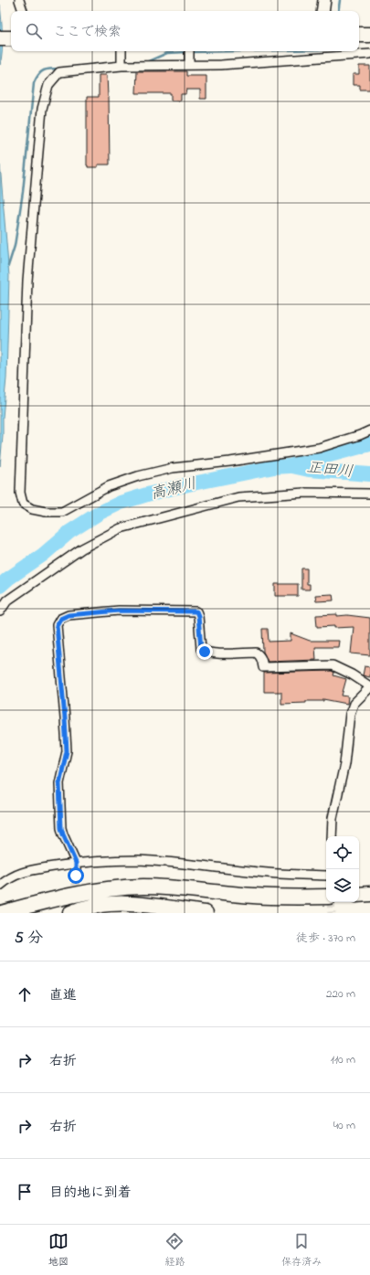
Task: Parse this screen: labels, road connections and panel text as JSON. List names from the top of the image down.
{
  "water": ["正田川", "高瀬川"],
  "page": {
    "search": "ここで検索",
    "heading": ["5 分", "徒歩 · 370 m"],
    "list": [
      ["直進", "220 m"],
      ["右折", "110 m"],
      ["右折", "40 m"],
      "目的地に到着"
    ],
    "nav": ["地図", "経路", "保存済み"]
  }
}
